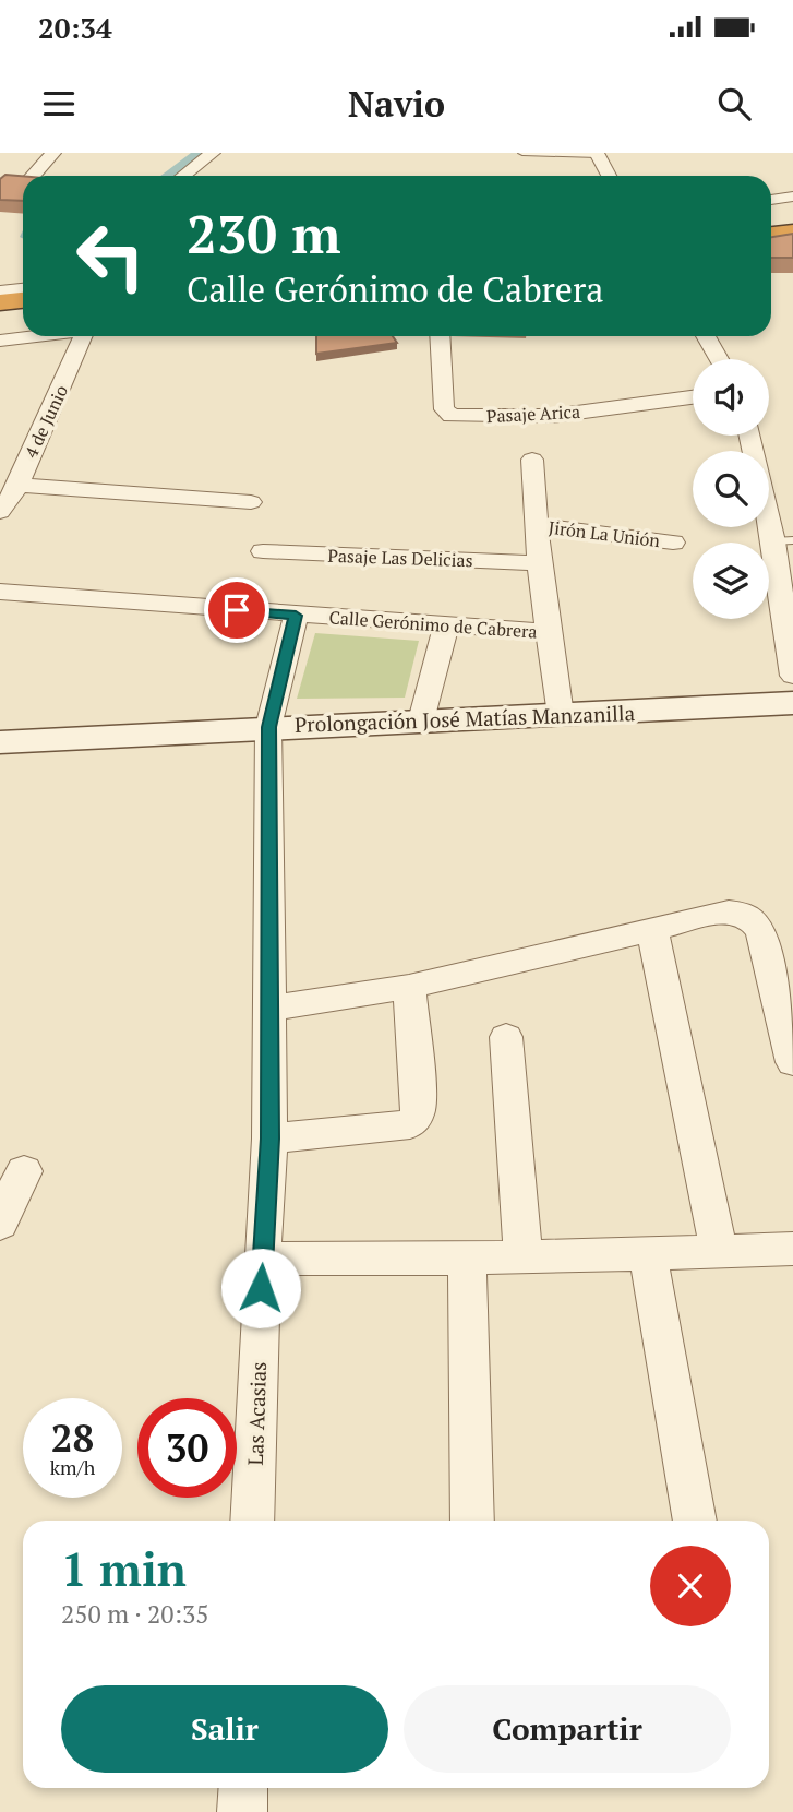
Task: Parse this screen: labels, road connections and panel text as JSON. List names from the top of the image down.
{
  "streets": {
    "street": [
      "Pasaje Arica",
      "4 de Junio",
      "Jirón La Unión",
      "Pasaje Las Delicias",
      "Calle Gerónimo de Cabrera",
      "Prolongación José Matías Manzanilla",
      "Las Acasias"
    ]
  },
  "crossings": [
    ["Calle Gerónimo de Cabrera", "Las Acasias"],
    ["Prolongación José Matías Manzanilla", "Las Acasias"]
  ],
  "page": {
    "status": "20:34",
    "header": "Navio",
    "turn": ["230 m", "Calle Gerónimo de Cabrera"],
    "speed": "28 km/h",
    "limit": "30",
    "heading": ["1 min", "250 m · 20:35"],
    "buttons": ["Salir", "Compartir"]
  }
}
